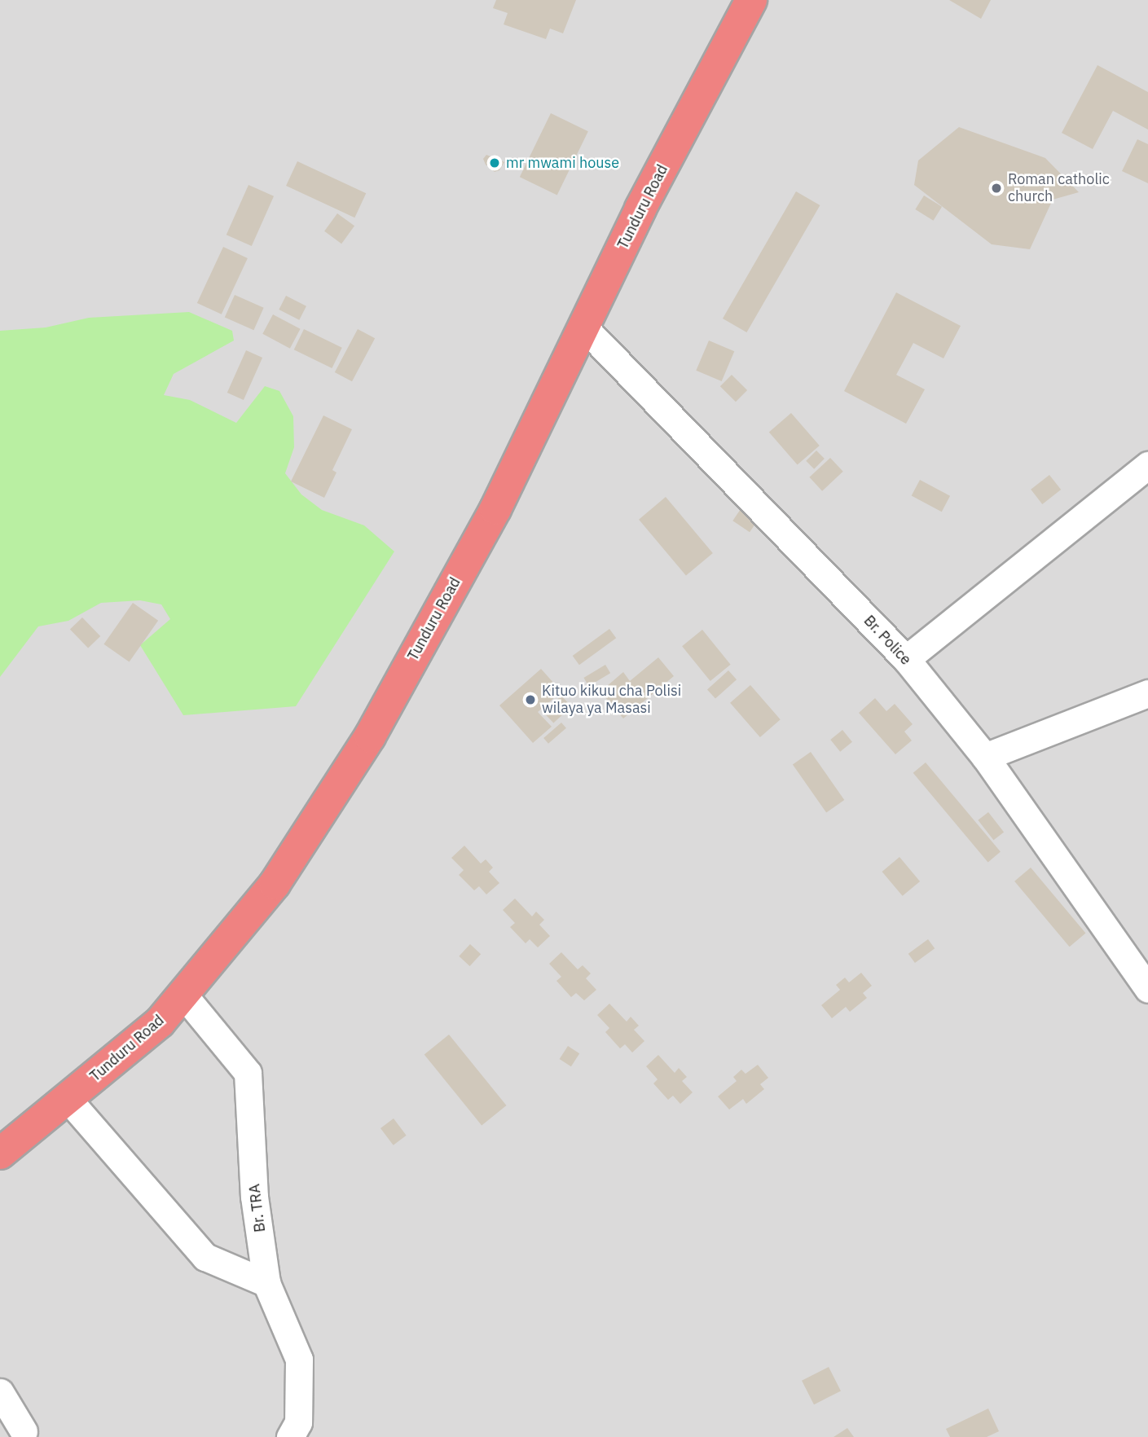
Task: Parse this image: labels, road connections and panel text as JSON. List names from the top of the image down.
{
  "streets": {
    "highway": ["Tunduru Road"],
    "street": ["Br. Police", "Br. TRA"]
  },
  "crossings": [
    ["Tunduru Road", "Br. Police"],
    ["Tunduru Road", "Br. TRA"]
  ],
  "places": ["mr mwami house", "Roman catholic church", "Kituo kikuu cha Polisi wilaya ya Masasi"]
}
